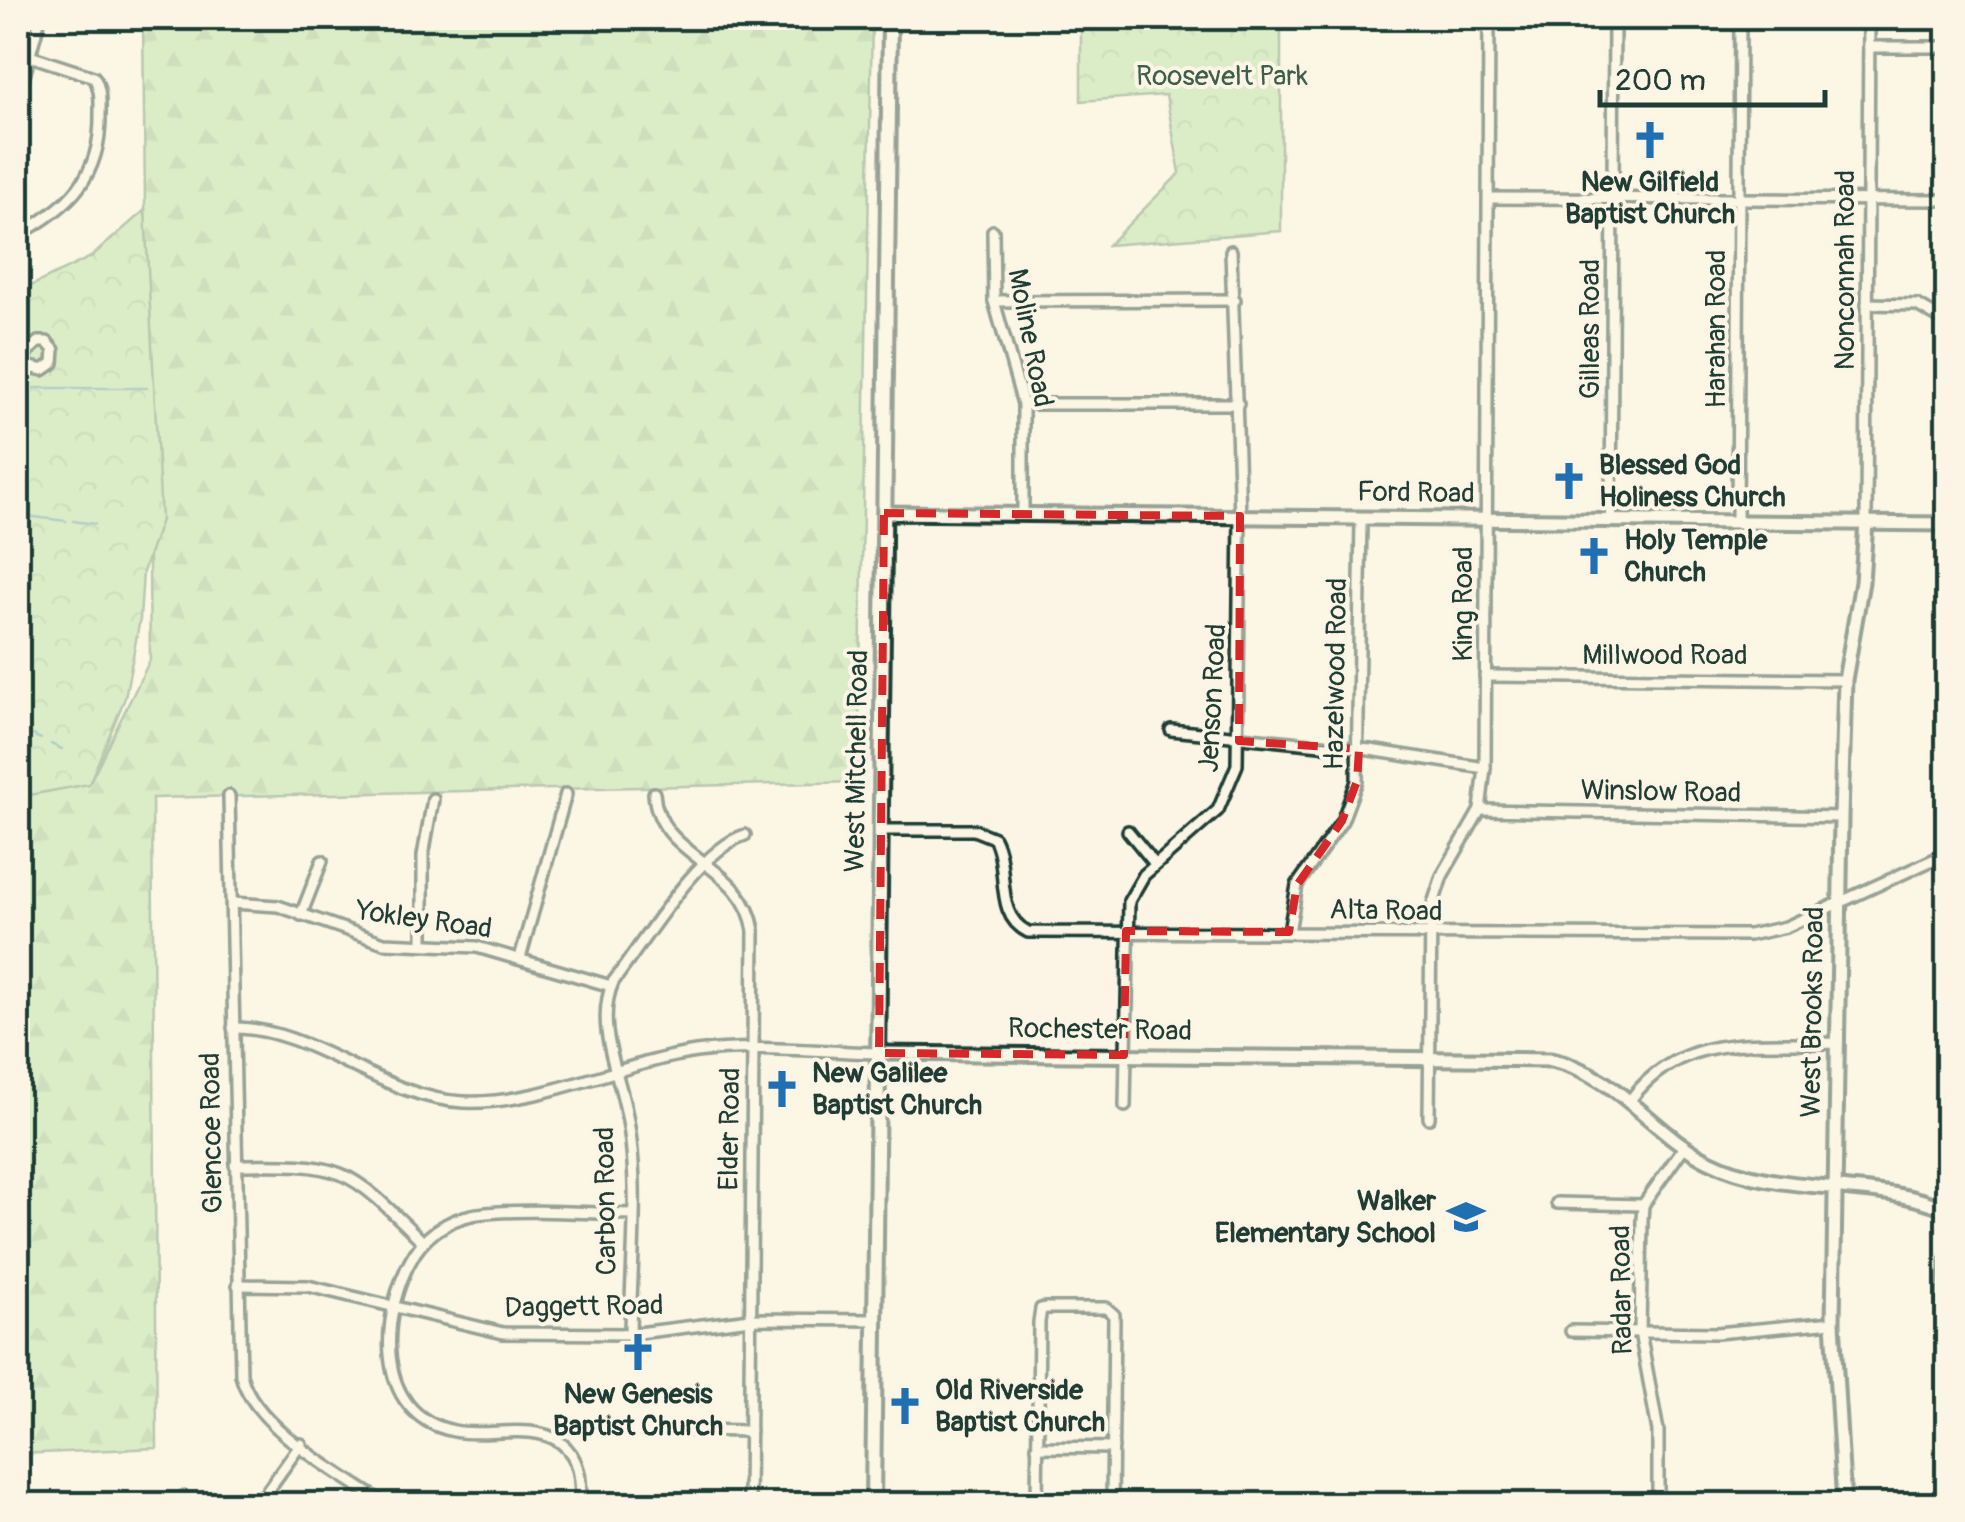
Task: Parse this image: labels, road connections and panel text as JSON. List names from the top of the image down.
{
  "streets": {
    "main road": ["West Mitchell Road"],
    "street": [
      "Nonconnah Road",
      "Gilleas Road",
      "Harahan Road",
      "Moline Road",
      "Ford Road",
      "King Road",
      "Millwood Road",
      "Hazelwood Road",
      "Jenson Road",
      "Winslow Road",
      "Alta Road",
      "Yokley Road",
      "West Brooks Road",
      "Rochester Road",
      "Elder Road",
      "Glencoe Road",
      "Carbon Road",
      "Radar Road",
      "Daggett Road"
    ]
  },
  "crossings": [
    ["Nonconnah Road", "Ford Road"],
    ["Nonconnah Road", "West Brooks Road"],
    ["Gilleas Road", "Ford Road"],
    ["Harahan Road", "Ford Road"],
    ["Moline Road", "Ford Road"],
    ["Ford Road", "King Road"],
    ["Ford Road", "Hazelwood Road"],
    ["Ford Road", "Jenson Road"],
    ["Ford Road", "West Mitchell Road"],
    ["Ford Road", "West Brooks Road"],
    ["King Road", "Millwood Road"],
    ["King Road", "Winslow Road"],
    ["King Road", "Alta Road"],
    ["King Road", "Rochester Road"],
    ["Millwood Road", "West Brooks Road"],
    ["Hazelwood Road", "Alta Road"],
    ["Jenson Road", "Alta Road"],
    ["Jenson Road", "Rochester Road"],
    ["West Mitchell Road", "Alta Road"],
    ["West Mitchell Road", "Rochester Road"],
    ["West Mitchell Road", "Daggett Road"],
    ["Winslow Road", "West Brooks Road"],
    ["Alta Road", "West Brooks Road"],
    ["Yokley Road", "Glencoe Road"],
    ["Yokley Road", "Carbon Road"],
    ["West Brooks Road", "Rochester Road"],
    ["Rochester Road", "Elder Road"],
    ["Rochester Road", "Glencoe Road"],
    ["Rochester Road", "Carbon Road"],
    ["Rochester Road", "Radar Road"],
    ["Elder Road", "Daggett Road"],
    ["Glencoe Road", "Daggett Road"],
    ["Carbon Road", "Daggett Road"]
  ],
  "parks": ["Roosevelt Park"],
  "places": {
    "church": [
      "New Gilfield Baptist Church",
      "Blessed God Holiness Church",
      "Holy Temple Church",
      "New Galilee Baptist Church",
      "New Genesis Baptist Church",
      "Old Riverside Baptist Church"
    ],
    "school or university": ["Walker Elementary School"]
  },
  "scale_bar": "200 m"
}
